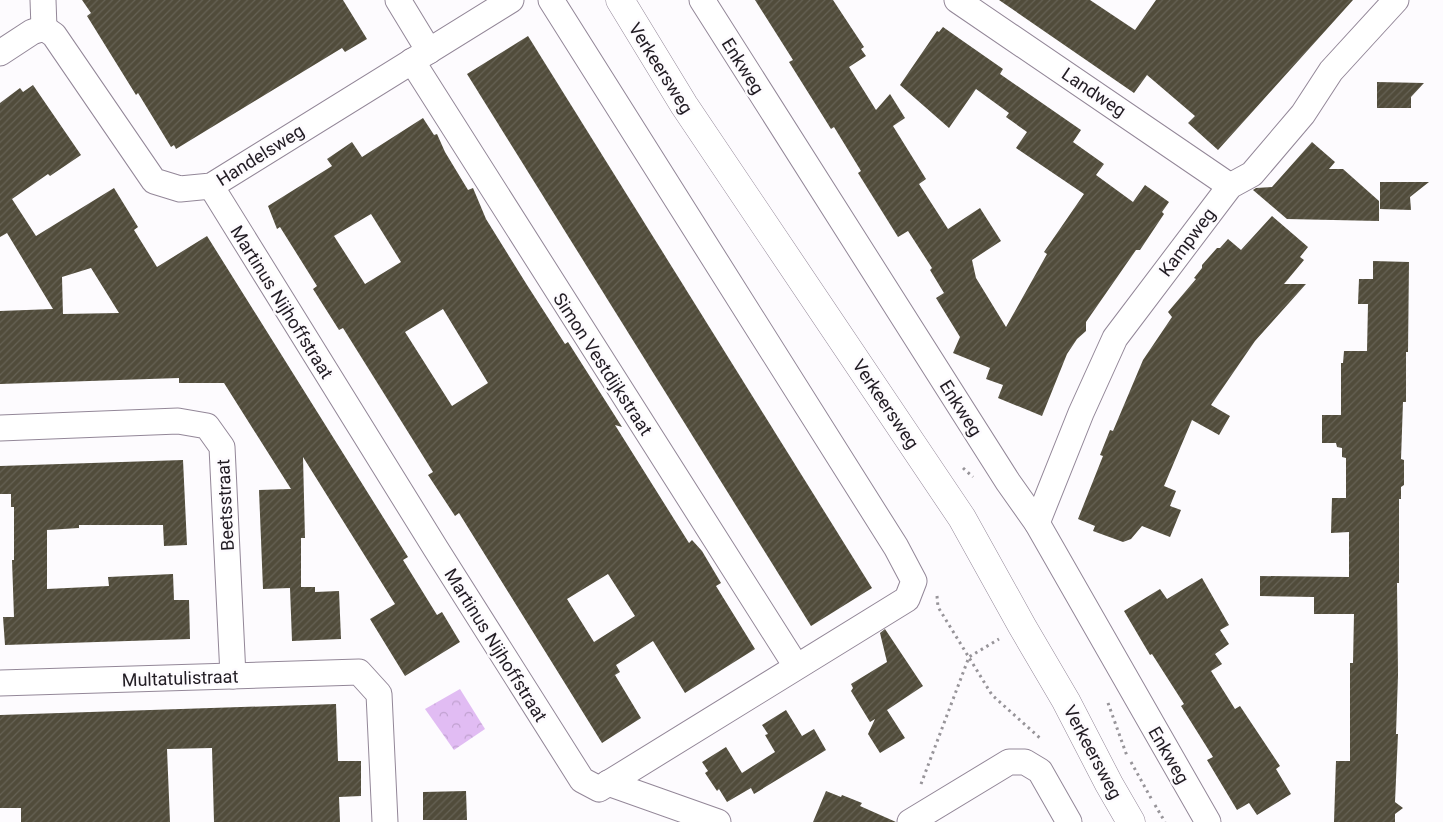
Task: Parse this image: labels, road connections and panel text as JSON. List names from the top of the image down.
{
  "streets": {
    "main road": ["Verkeersweg"],
    "street": [
      "Enkweg",
      "Landweg",
      "Handelsweg",
      "Kampweg",
      "Martinus Nijhoffstraat",
      "Simon Vestdijkstraat",
      "Beetsstraat",
      "Multatulistraat"
    ]
  },
  "crossings": [
    ["Enkweg", "Kampweg"],
    ["Landweg", "Kampweg"],
    ["Handelsweg", "Martinus Nijhoffstraat"],
    ["Handelsweg", "Simon Vestdijkstraat"],
    ["Beetsstraat", "Multatulistraat"]
  ]
}
